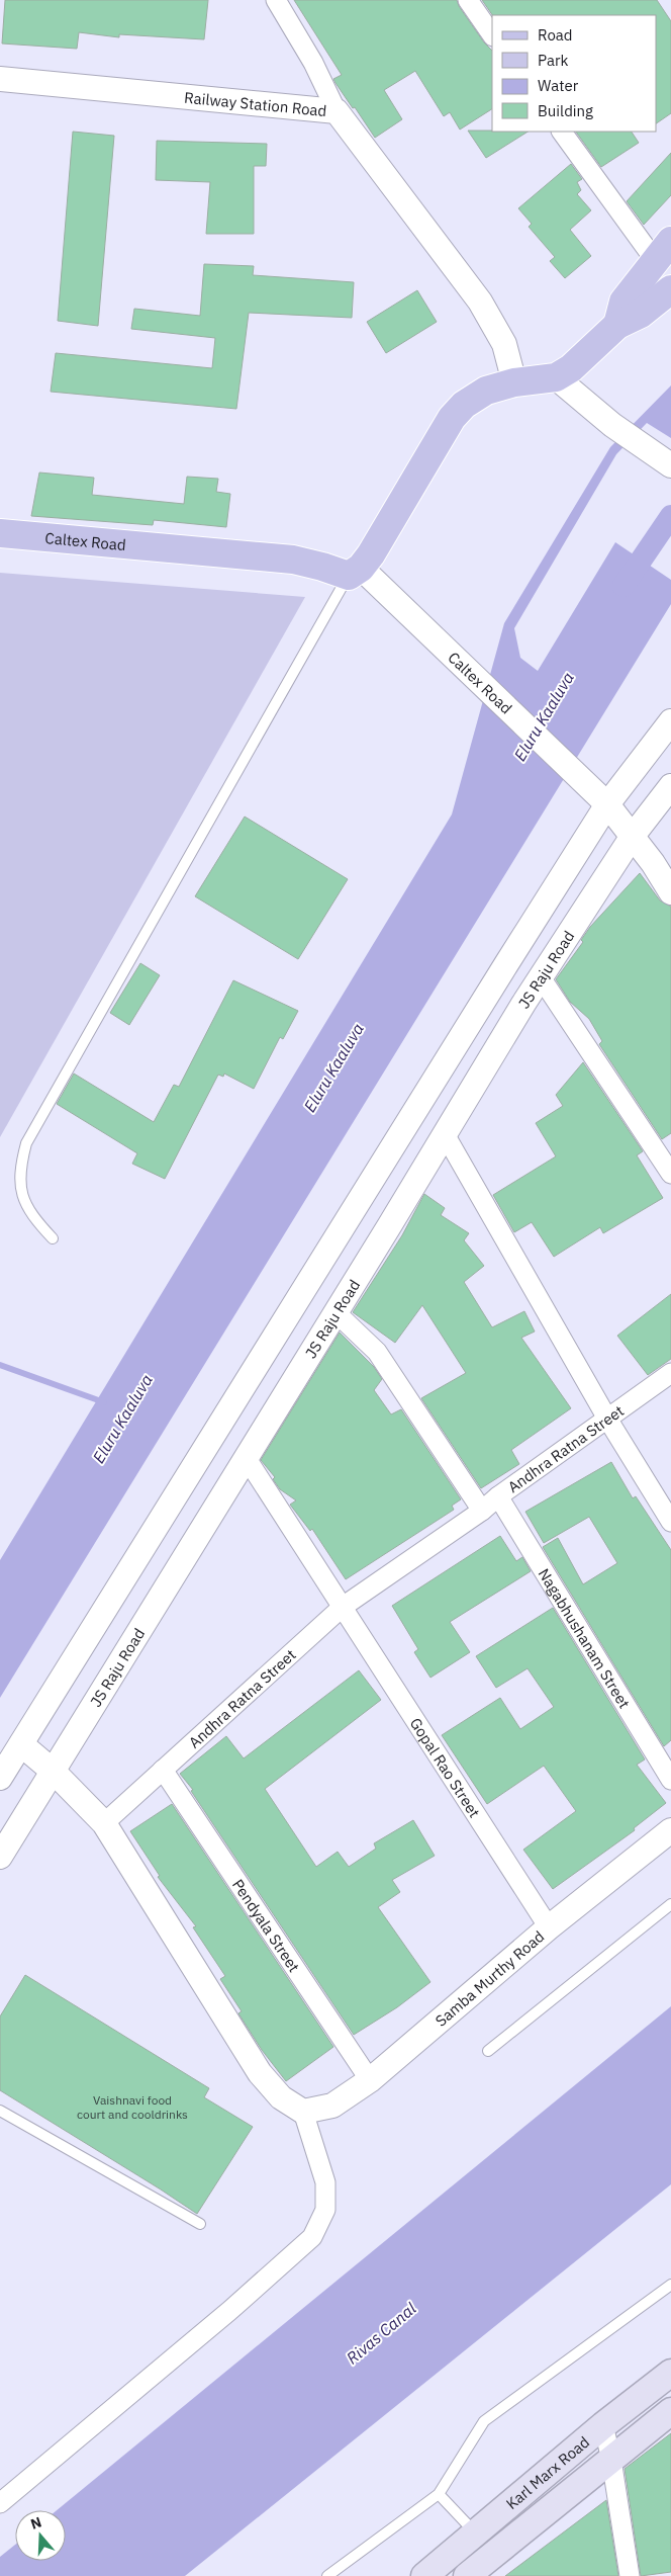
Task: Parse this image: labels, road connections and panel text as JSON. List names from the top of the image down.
{
  "streets": {
    "main road": ["Caltex Road", "Karl Marx Road"],
    "street": [
      "Railway Station Road",
      "JS Raju Road",
      "Andhra Ratna Street",
      "Nagabhushanam Street",
      "Gopal Rao Street",
      "Pendyala Street",
      "Samba Murthy Road"
    ]
  },
  "crossings": [
    ["Caltex Road", "JS Raju Road"],
    ["JS Raju Road", "Gopal Rao Street"],
    ["Andhra Ratna Street", "Nagabhushanam Street"],
    ["Andhra Ratna Street", "Gopal Rao Street"],
    ["Andhra Ratna Street", "Pendyala Street"],
    ["Gopal Rao Street", "Samba Murthy Road"],
    ["Pendyala Street", "Samba Murthy Road"]
  ],
  "water": ["Eluru Kaaluva", "Rivas Canal"],
  "house_numbers": ["Vaishnavi food court and cooldrinks"],
  "legend": [
    "Road",
    "Park",
    "Water",
    "Building"
  ],
  "north": "top"
}
